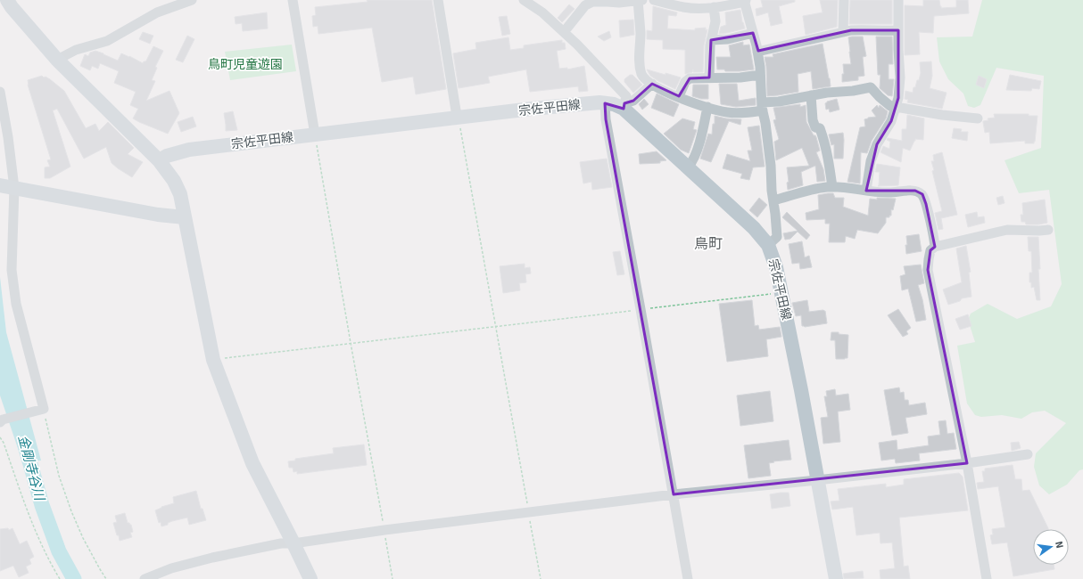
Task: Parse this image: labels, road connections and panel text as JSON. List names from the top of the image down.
{
  "streets": {
    "main road": ["宗佐平田線"]
  },
  "districts": ["鳥町"],
  "water": ["金剛寺谷川"],
  "parks": ["鳥町児童遊園"],
  "north": "right"
}
